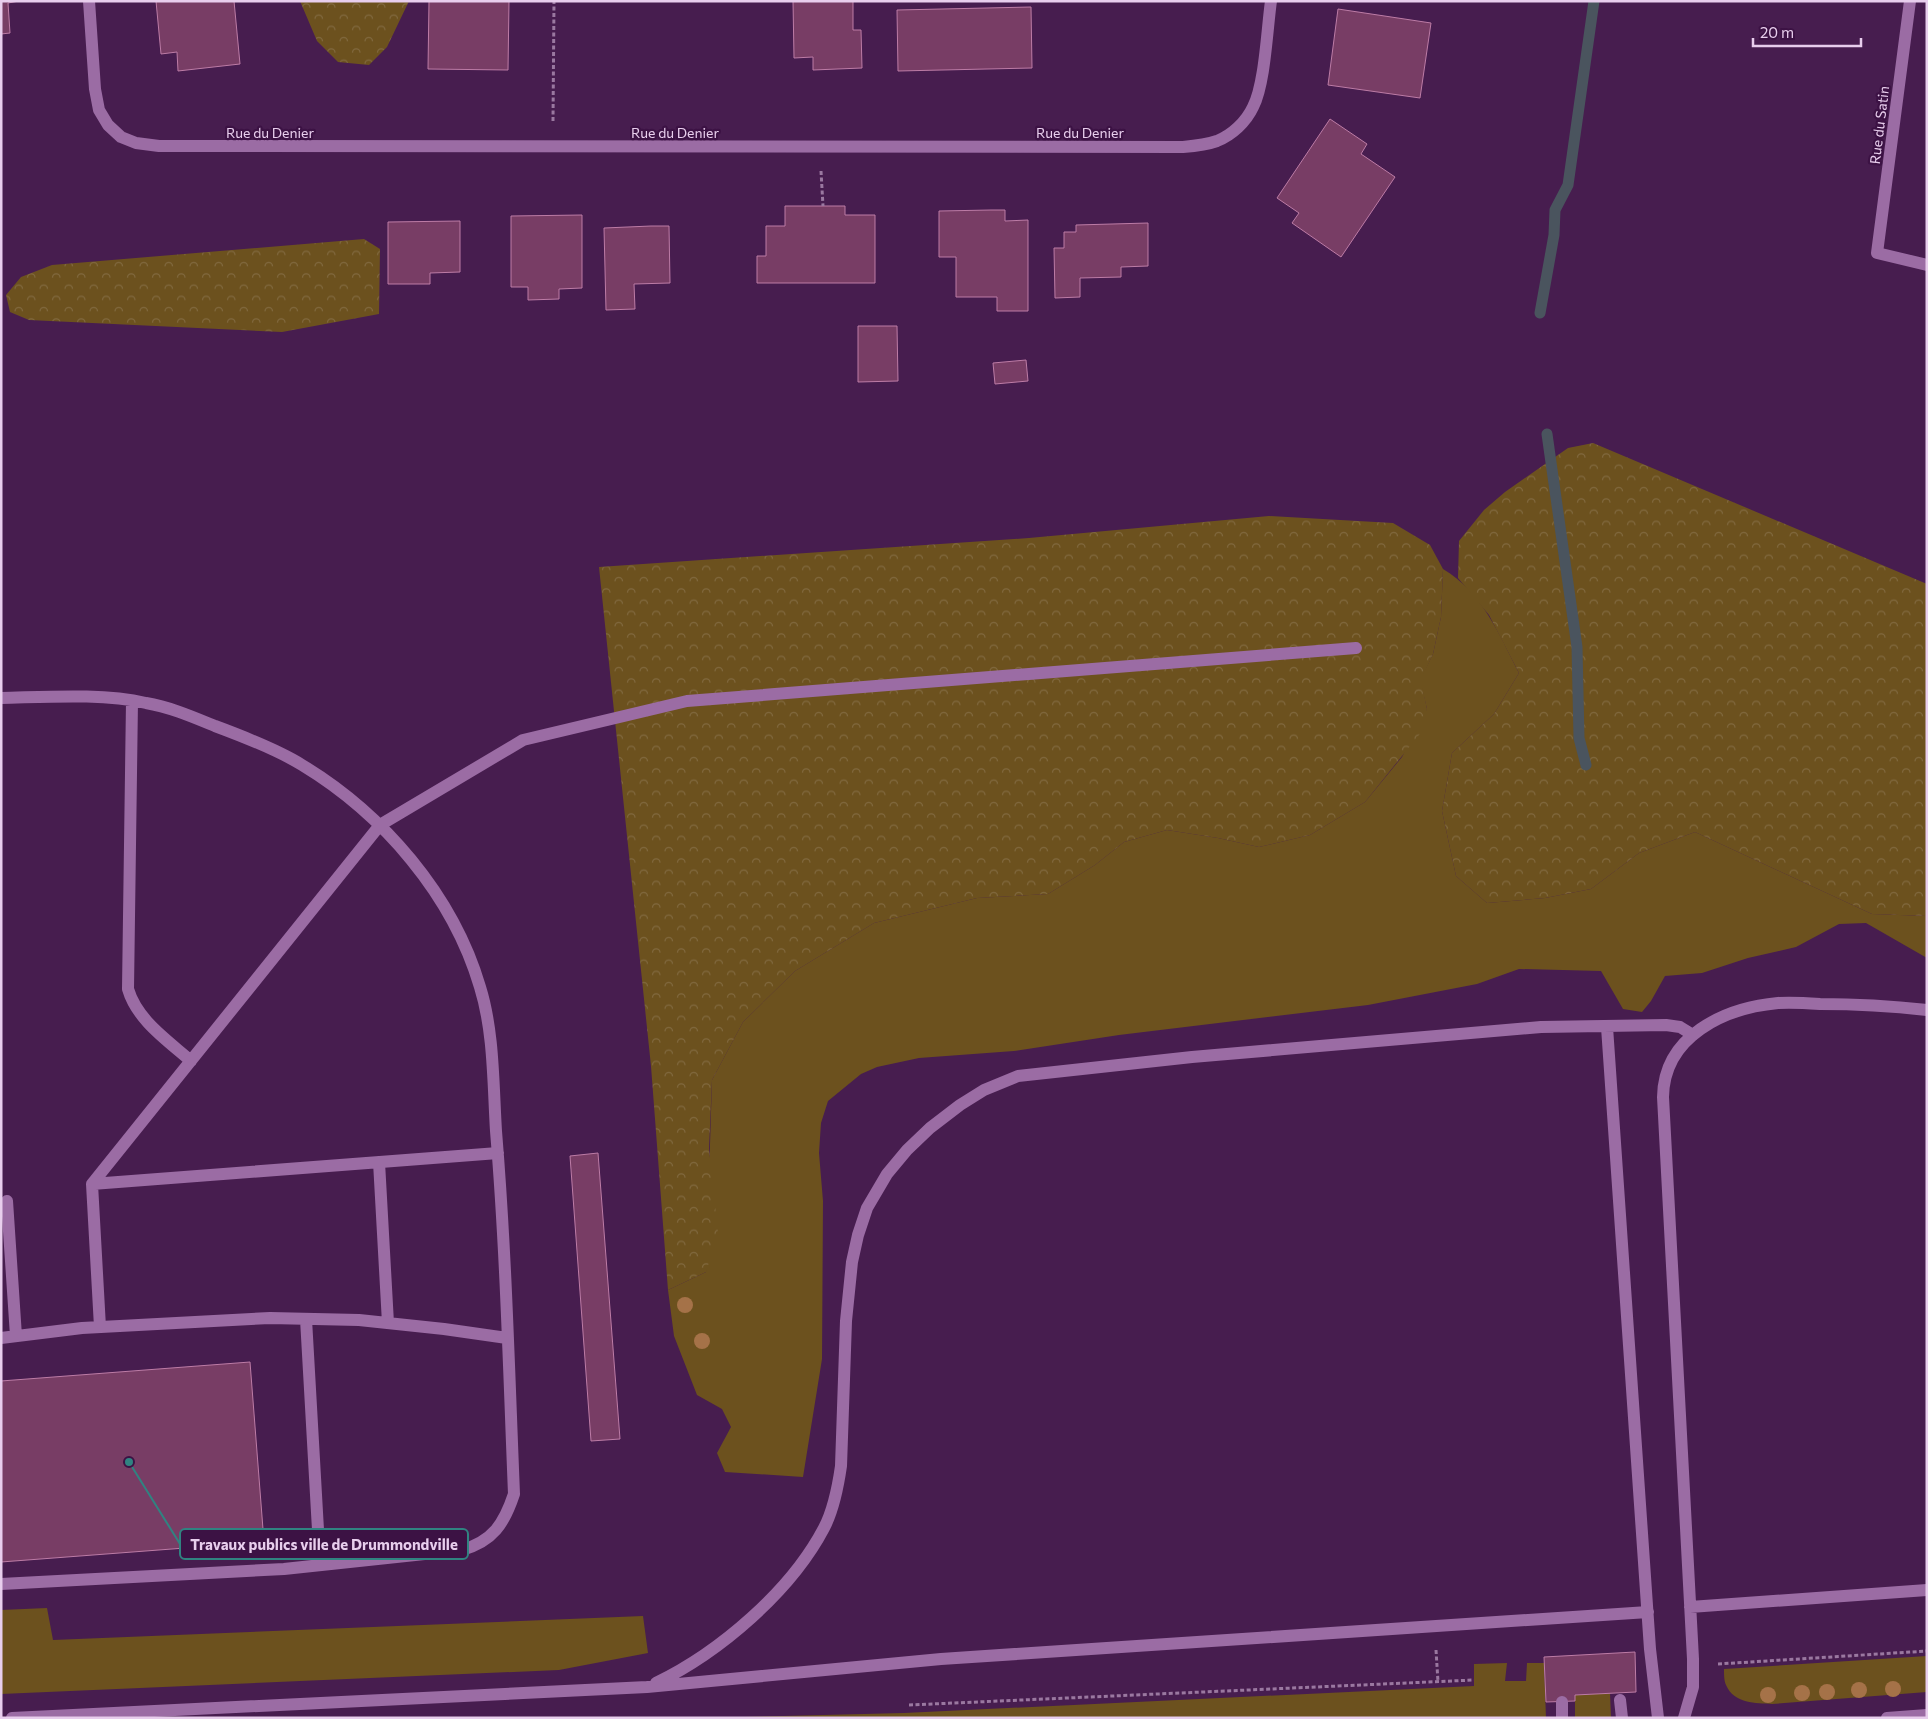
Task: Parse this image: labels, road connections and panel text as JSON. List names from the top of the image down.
{
  "streets": {
    "street": ["Rue du Satin", "Rue du Denier"]
  },
  "places": ["Travaux publics ville de Drummondville"],
  "scale_bar": "20 m"
}
